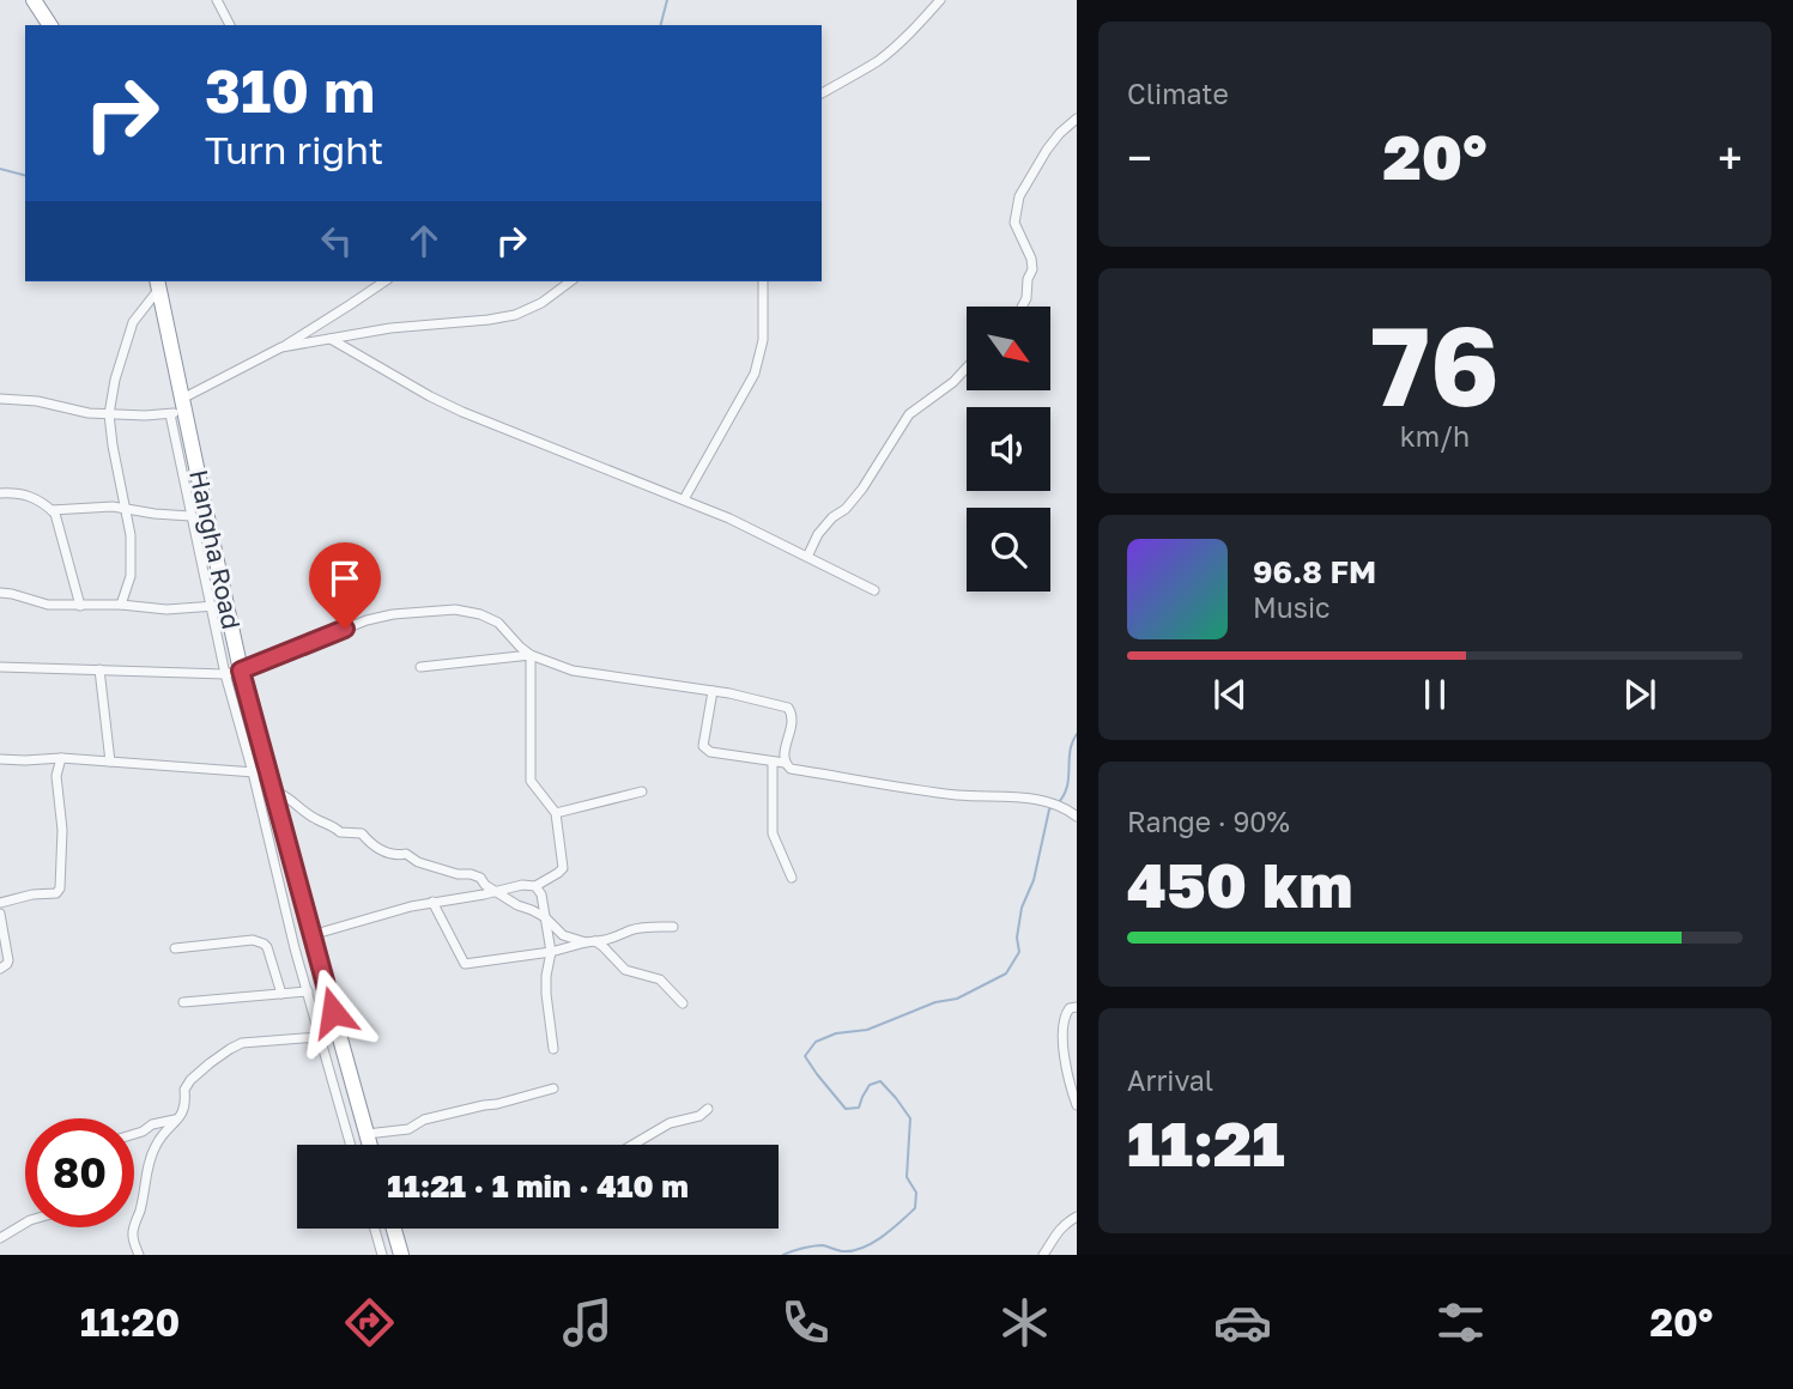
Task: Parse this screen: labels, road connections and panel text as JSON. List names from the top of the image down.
{
  "streets": {
    "highway": ["Hangha Road"]
  },
  "north": "bottom right",
  "page": {
    "tile": [
      "Climate",
      ["76", "km/h"],
      ["Range · 90%", "450 km"],
      ["Arrival", "11:21"]
    ],
    "turn": ["310 m", "Turn right"],
    "heat": ["−", "20°", "+"],
    "song": ["96.8 FM", "Music"],
    "limit": "80",
    "trip": "11:21 · 1 min · 410 m",
    "tabs": ["11:20", "20°"]
  }
}
